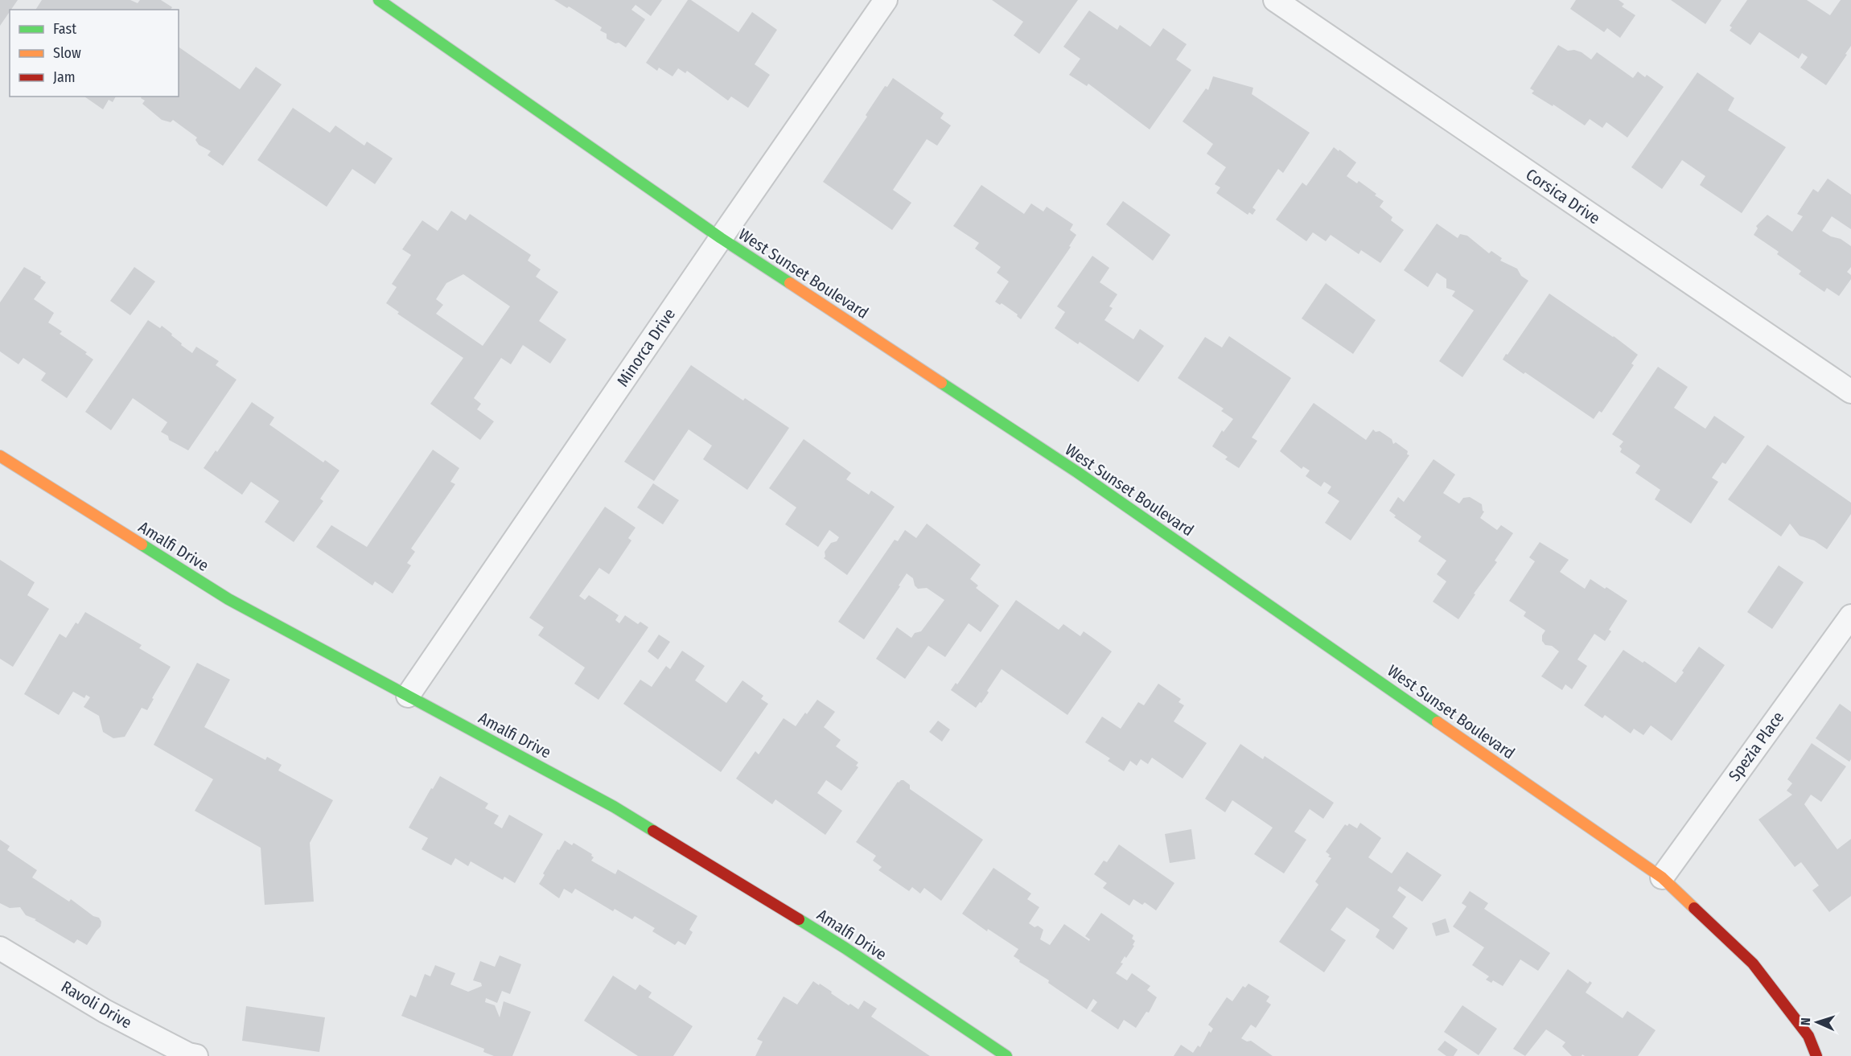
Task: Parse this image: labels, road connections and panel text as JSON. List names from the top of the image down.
{
  "streets": {
    "main road": ["West Sunset Boulevard", "Amalfi Drive"],
    "street": [
      "Corsica Drive",
      "Minorca Drive",
      "Spezia Place",
      "Ravoli Drive"
    ]
  },
  "crossings": [
    ["West Sunset Boulevard", "Minorca Drive"],
    ["West Sunset Boulevard", "Spezia Place"],
    ["Minorca Drive", "Amalfi Drive"]
  ],
  "legend": ["Fast", "Slow", "Jam"],
  "north": "left"
}
